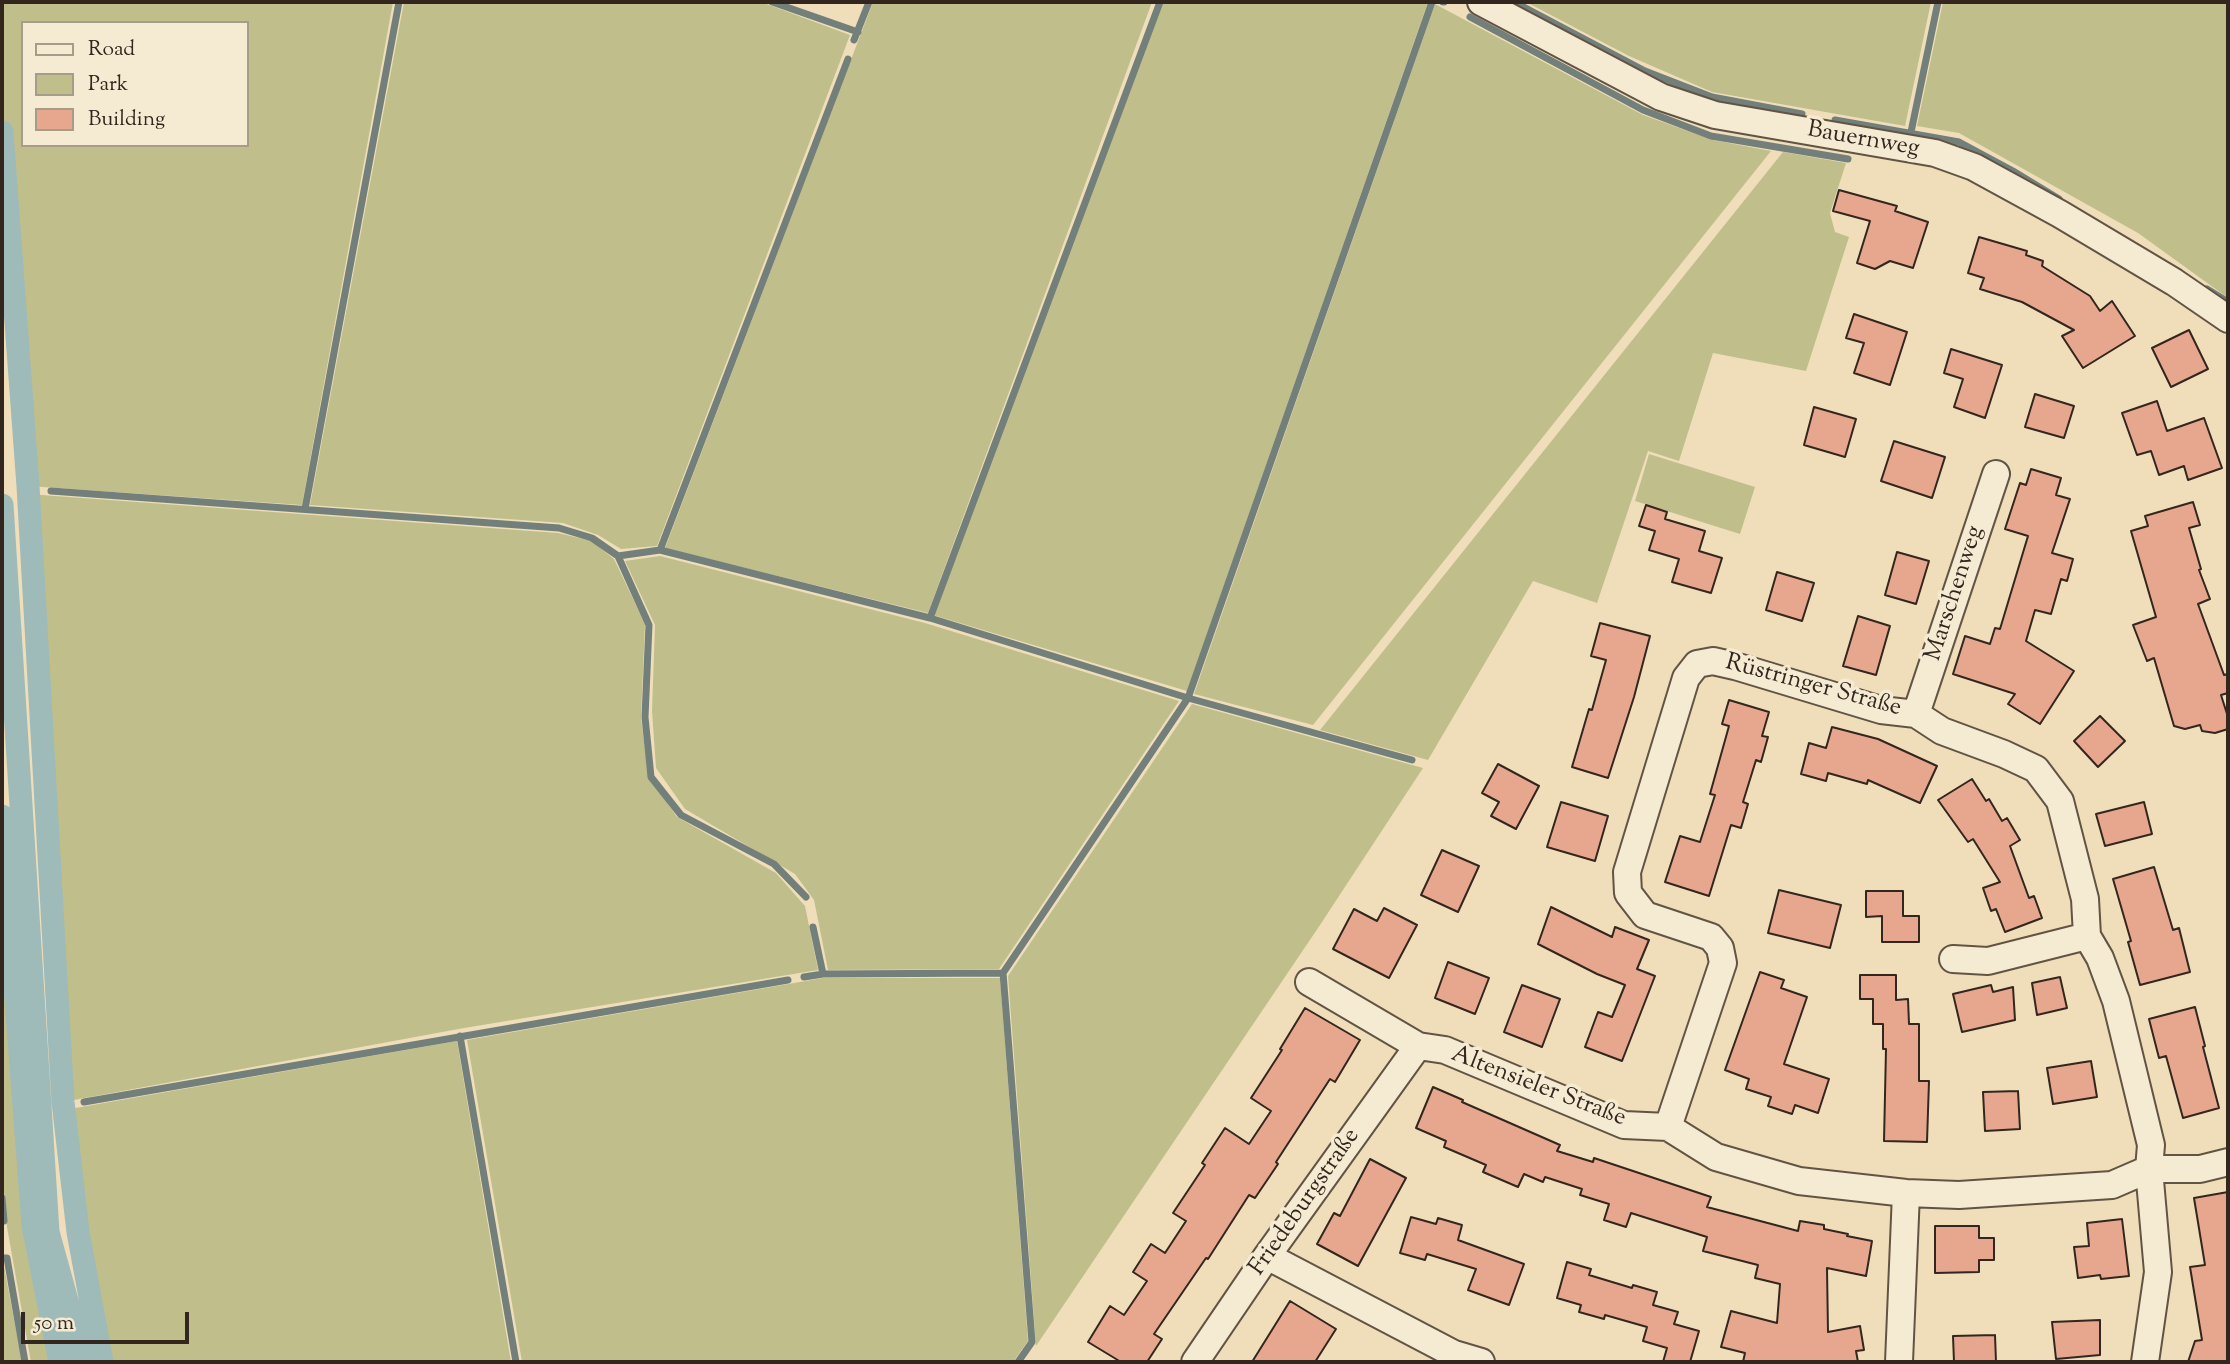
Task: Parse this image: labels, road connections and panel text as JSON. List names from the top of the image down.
{
  "streets": {
    "street": [
      "Bauernweg",
      "Marschenweg",
      "Rüstringer Straße",
      "Altensieler Straße",
      "Friedeburgstraße"
    ]
  },
  "crossings": [
    ["Marschenweg", "Rüstringer Straße"],
    ["Rüstringer Straße", "Altensieler Straße"],
    ["Altensieler Straße", "Friedeburgstraße"]
  ],
  "legend": ["Road", "Park", "Building"],
  "scale_bar": "50 m"
}
